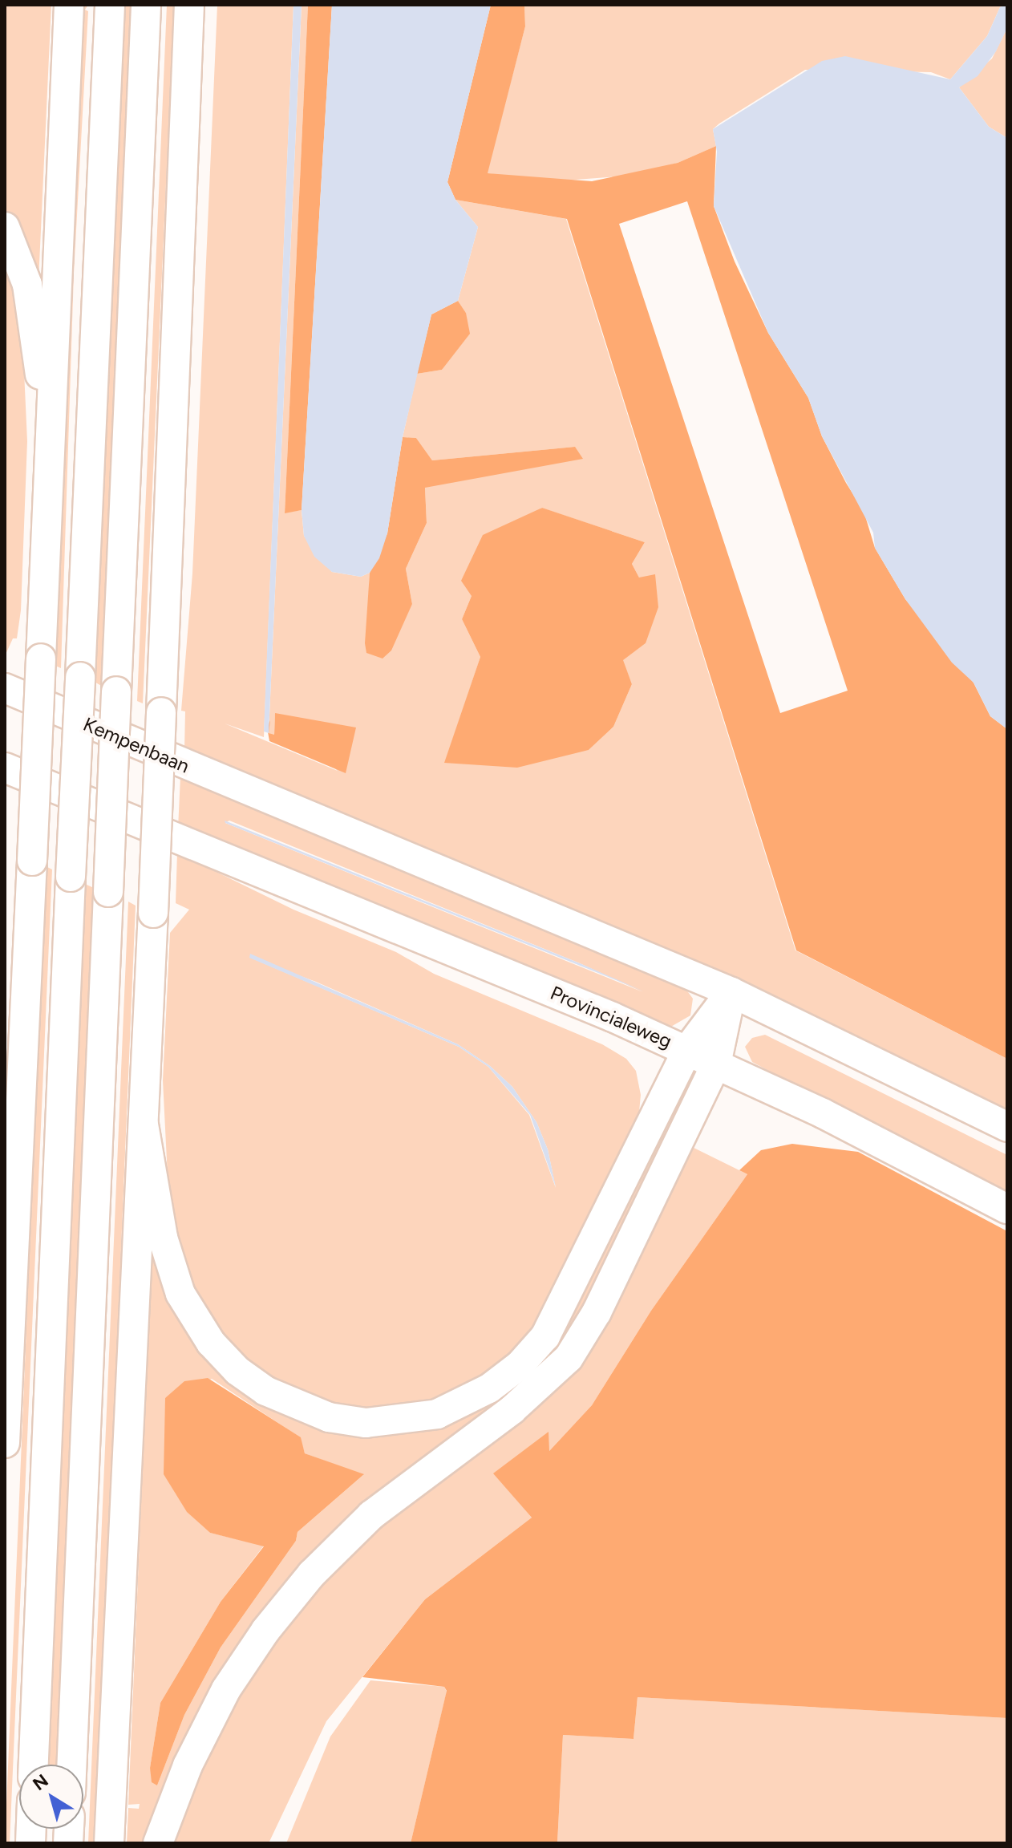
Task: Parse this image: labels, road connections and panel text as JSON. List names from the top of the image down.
{
  "streets": {
    "highway": ["Kempenbaan", "Provincialeweg"]
  },
  "north": "top left"
}
